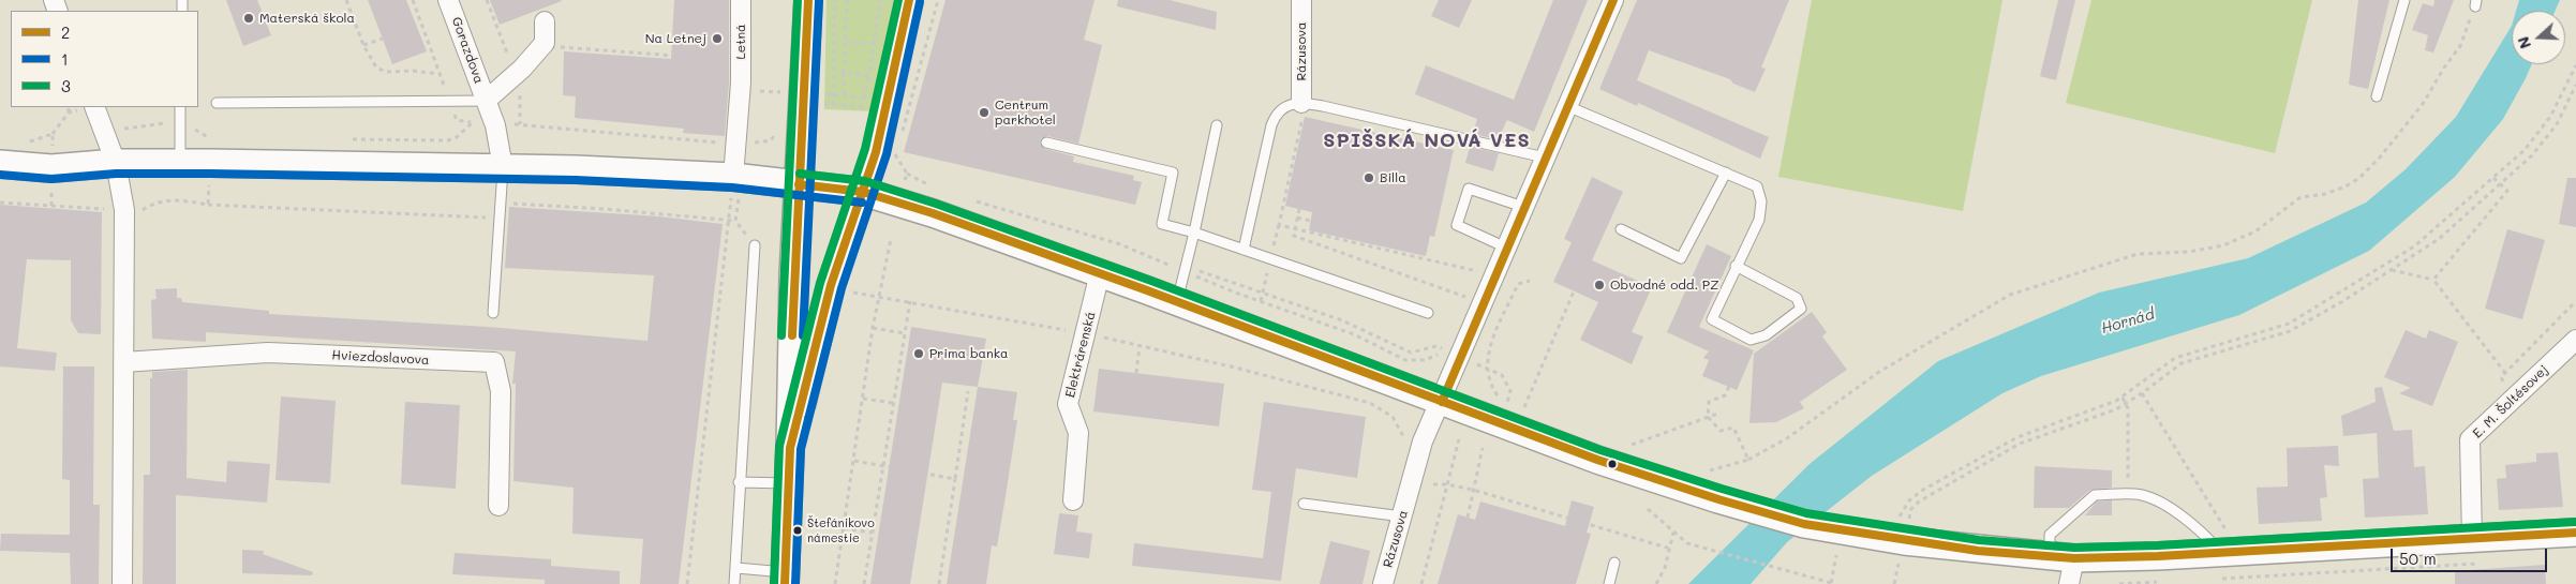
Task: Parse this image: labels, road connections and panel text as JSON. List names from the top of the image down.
{
  "streets": {
    "street": [
      "Letná",
      "Gorazdova",
      "Rázusova",
      "Elektrárenská",
      "Hviezdoslavova",
      "E. M. Šoltésovej"
    ]
  },
  "districts": ["SPIŠSKÁ NOVÁ VES"],
  "water": ["Hornád"],
  "places": [
    "Materská škola",
    "Na Letnej",
    "Centrum parkhotel",
    "Billa",
    "Obvodné odd. PZ",
    "Prima banka",
    "Štefánikovo námestie"
  ],
  "lines": ["transit line 2", "transit line 1", "transit line 3"],
  "legend": ["2", "1", "3"],
  "scale_bar": "50 m",
  "north": "left"
}
